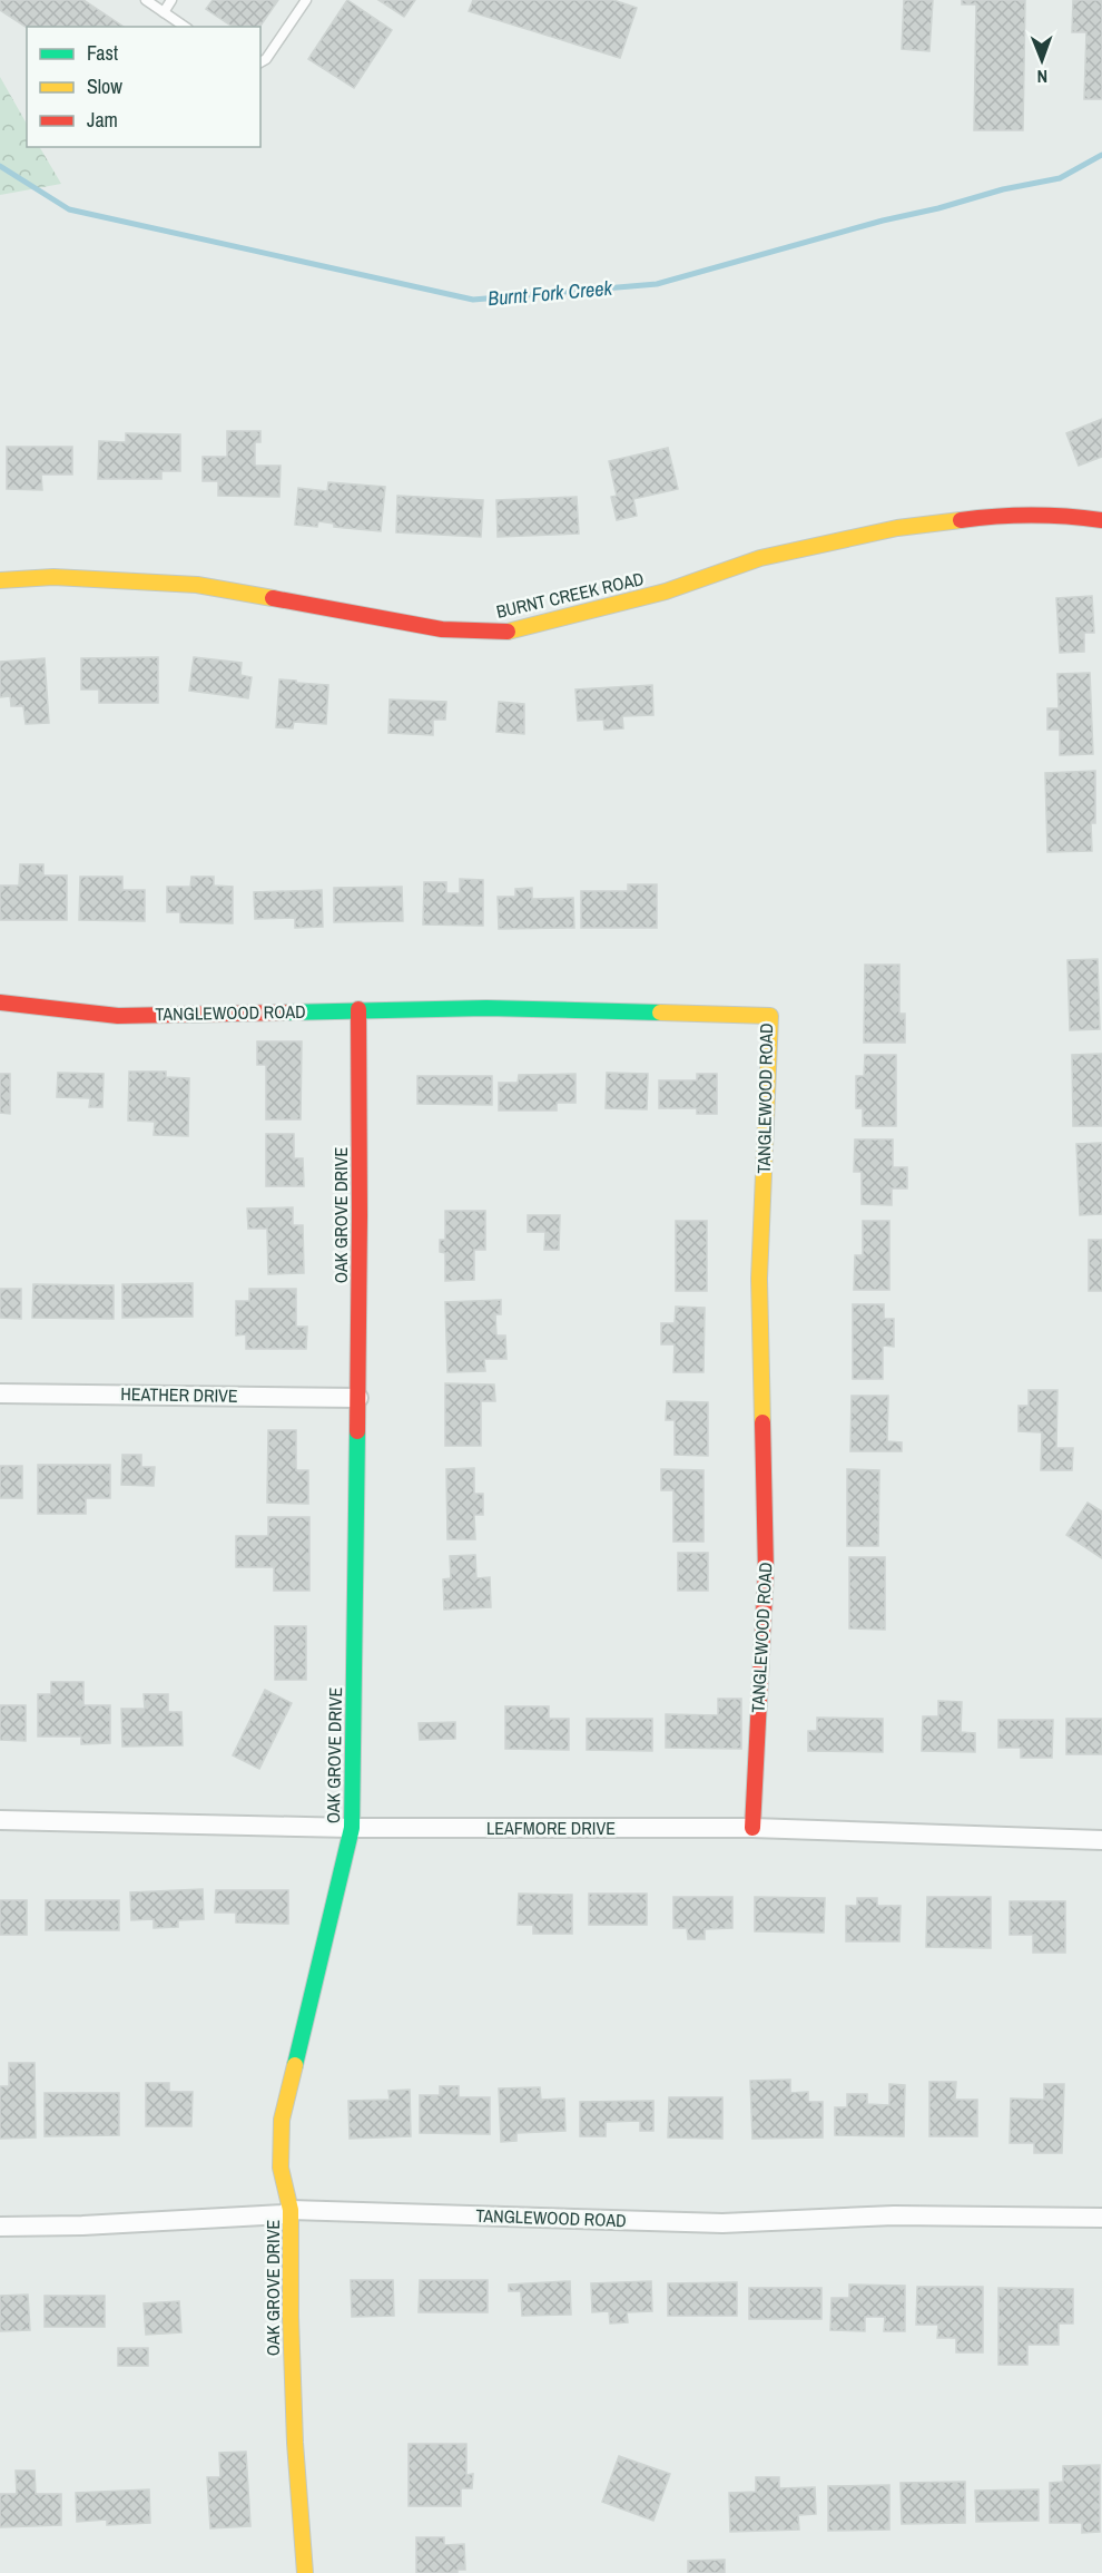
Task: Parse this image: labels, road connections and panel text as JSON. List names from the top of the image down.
{
  "streets": {
    "street": [
      "BURNT CREEK ROAD",
      "TANGLEWOOD ROAD",
      "OAK GROVE DRIVE",
      "HEATHER DRIVE",
      "LEAFMORE DRIVE"
    ]
  },
  "crossings": [
    ["TANGLEWOOD ROAD", "OAK GROVE DRIVE"],
    ["TANGLEWOOD ROAD", "LEAFMORE DRIVE"],
    ["OAK GROVE DRIVE", "HEATHER DRIVE"],
    ["OAK GROVE DRIVE", "LEAFMORE DRIVE"]
  ],
  "water": ["Burnt Fork Creek"],
  "legend": ["Fast", "Slow", "Jam"],
  "north": "bottom"
}
